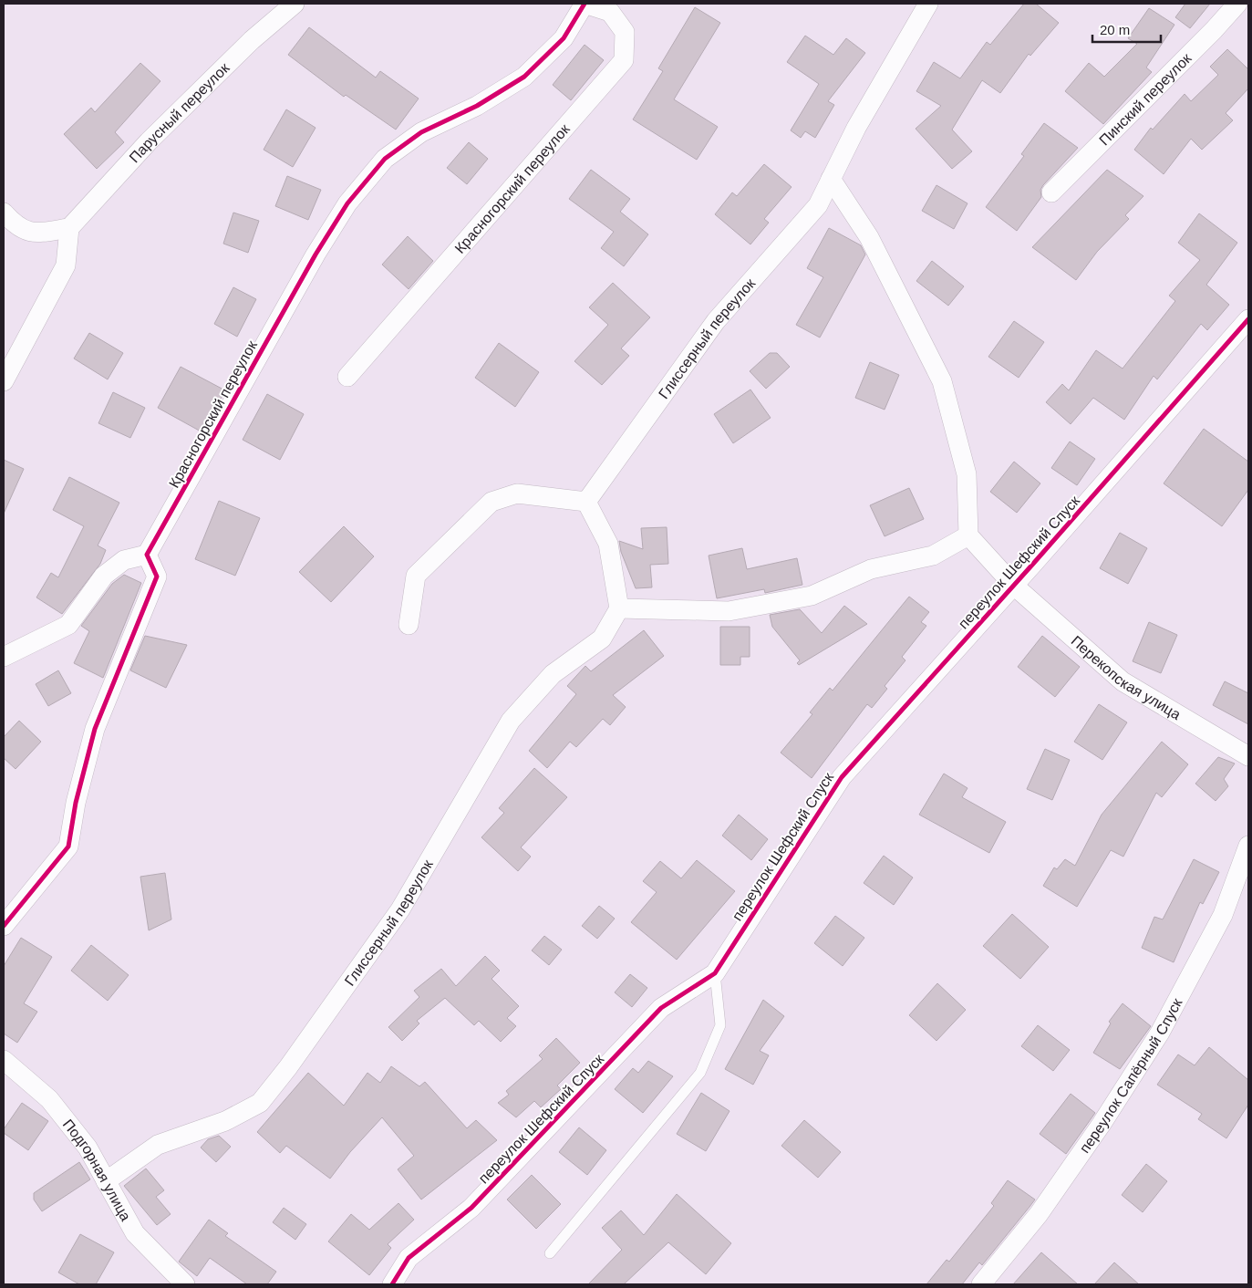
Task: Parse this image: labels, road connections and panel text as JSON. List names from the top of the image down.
{
  "streets": {
    "street": [
      "Пинский переулок",
      "Парусный переулок",
      "Красногорский переулок",
      "Глиссерный переулок",
      "переулок Шефский Спуск",
      "Перекопская улица",
      "переулок Сапёрный Спуск",
      "Подгорная улица"
    ]
  },
  "crossings": [
    ["Глиссерный переулок", "Подгорная улица"],
    ["переулок Шефский Спуск", "Перекопская улица"]
  ],
  "scale_bar": "20 m"
}
